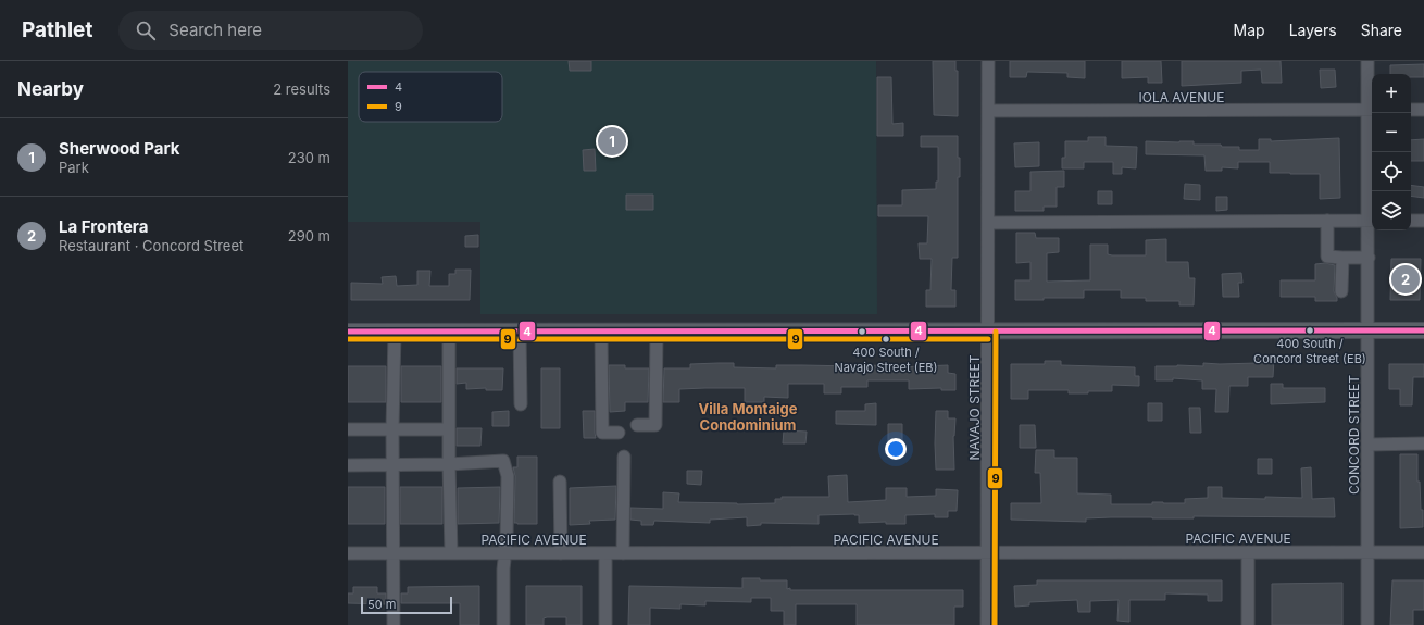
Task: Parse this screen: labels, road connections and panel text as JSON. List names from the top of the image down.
{
  "streets": {
    "street": [
      "IOLA AVENUE",
      "NAVAJO STREET",
      "CONCORD STREET",
      "PACIFIC AVENUE"
    ]
  },
  "crossings": [
    ["IOLA AVENUE", "NAVAJO STREET"],
    ["IOLA AVENUE", "CONCORD STREET"],
    ["NAVAJO STREET", "PACIFIC AVENUE"],
    ["CONCORD STREET", "PACIFIC AVENUE"]
  ],
  "districts": ["Villa Montaige Condominium"],
  "places": ["400 South / Concord Street (EB)", "400 South / Navajo Street (EB)"],
  "lines": ["transit line 4", "transit line 9"],
  "legend": ["4", "9"],
  "scale_bar": "50 m",
  "page": {
    "header": "Pathlet",
    "search": "Search here",
    "nav": ["Map", "Layers", "Share"],
    "heading": ["Nearby", "2 results"],
    "map_buttons": ["+", "−"],
    "list": [
      {
        "mark": "1",
        "name": "Sherwood Park",
        "note": "Park",
        "value": "230 m"
      },
      {
        "mark": "2",
        "name": "La Frontera",
        "note": "Restaurant · Concord Street",
        "value": "290 m"
      }
    ],
    "pins": ["1", "2"],
    "scale": "50 m"
  }
}
